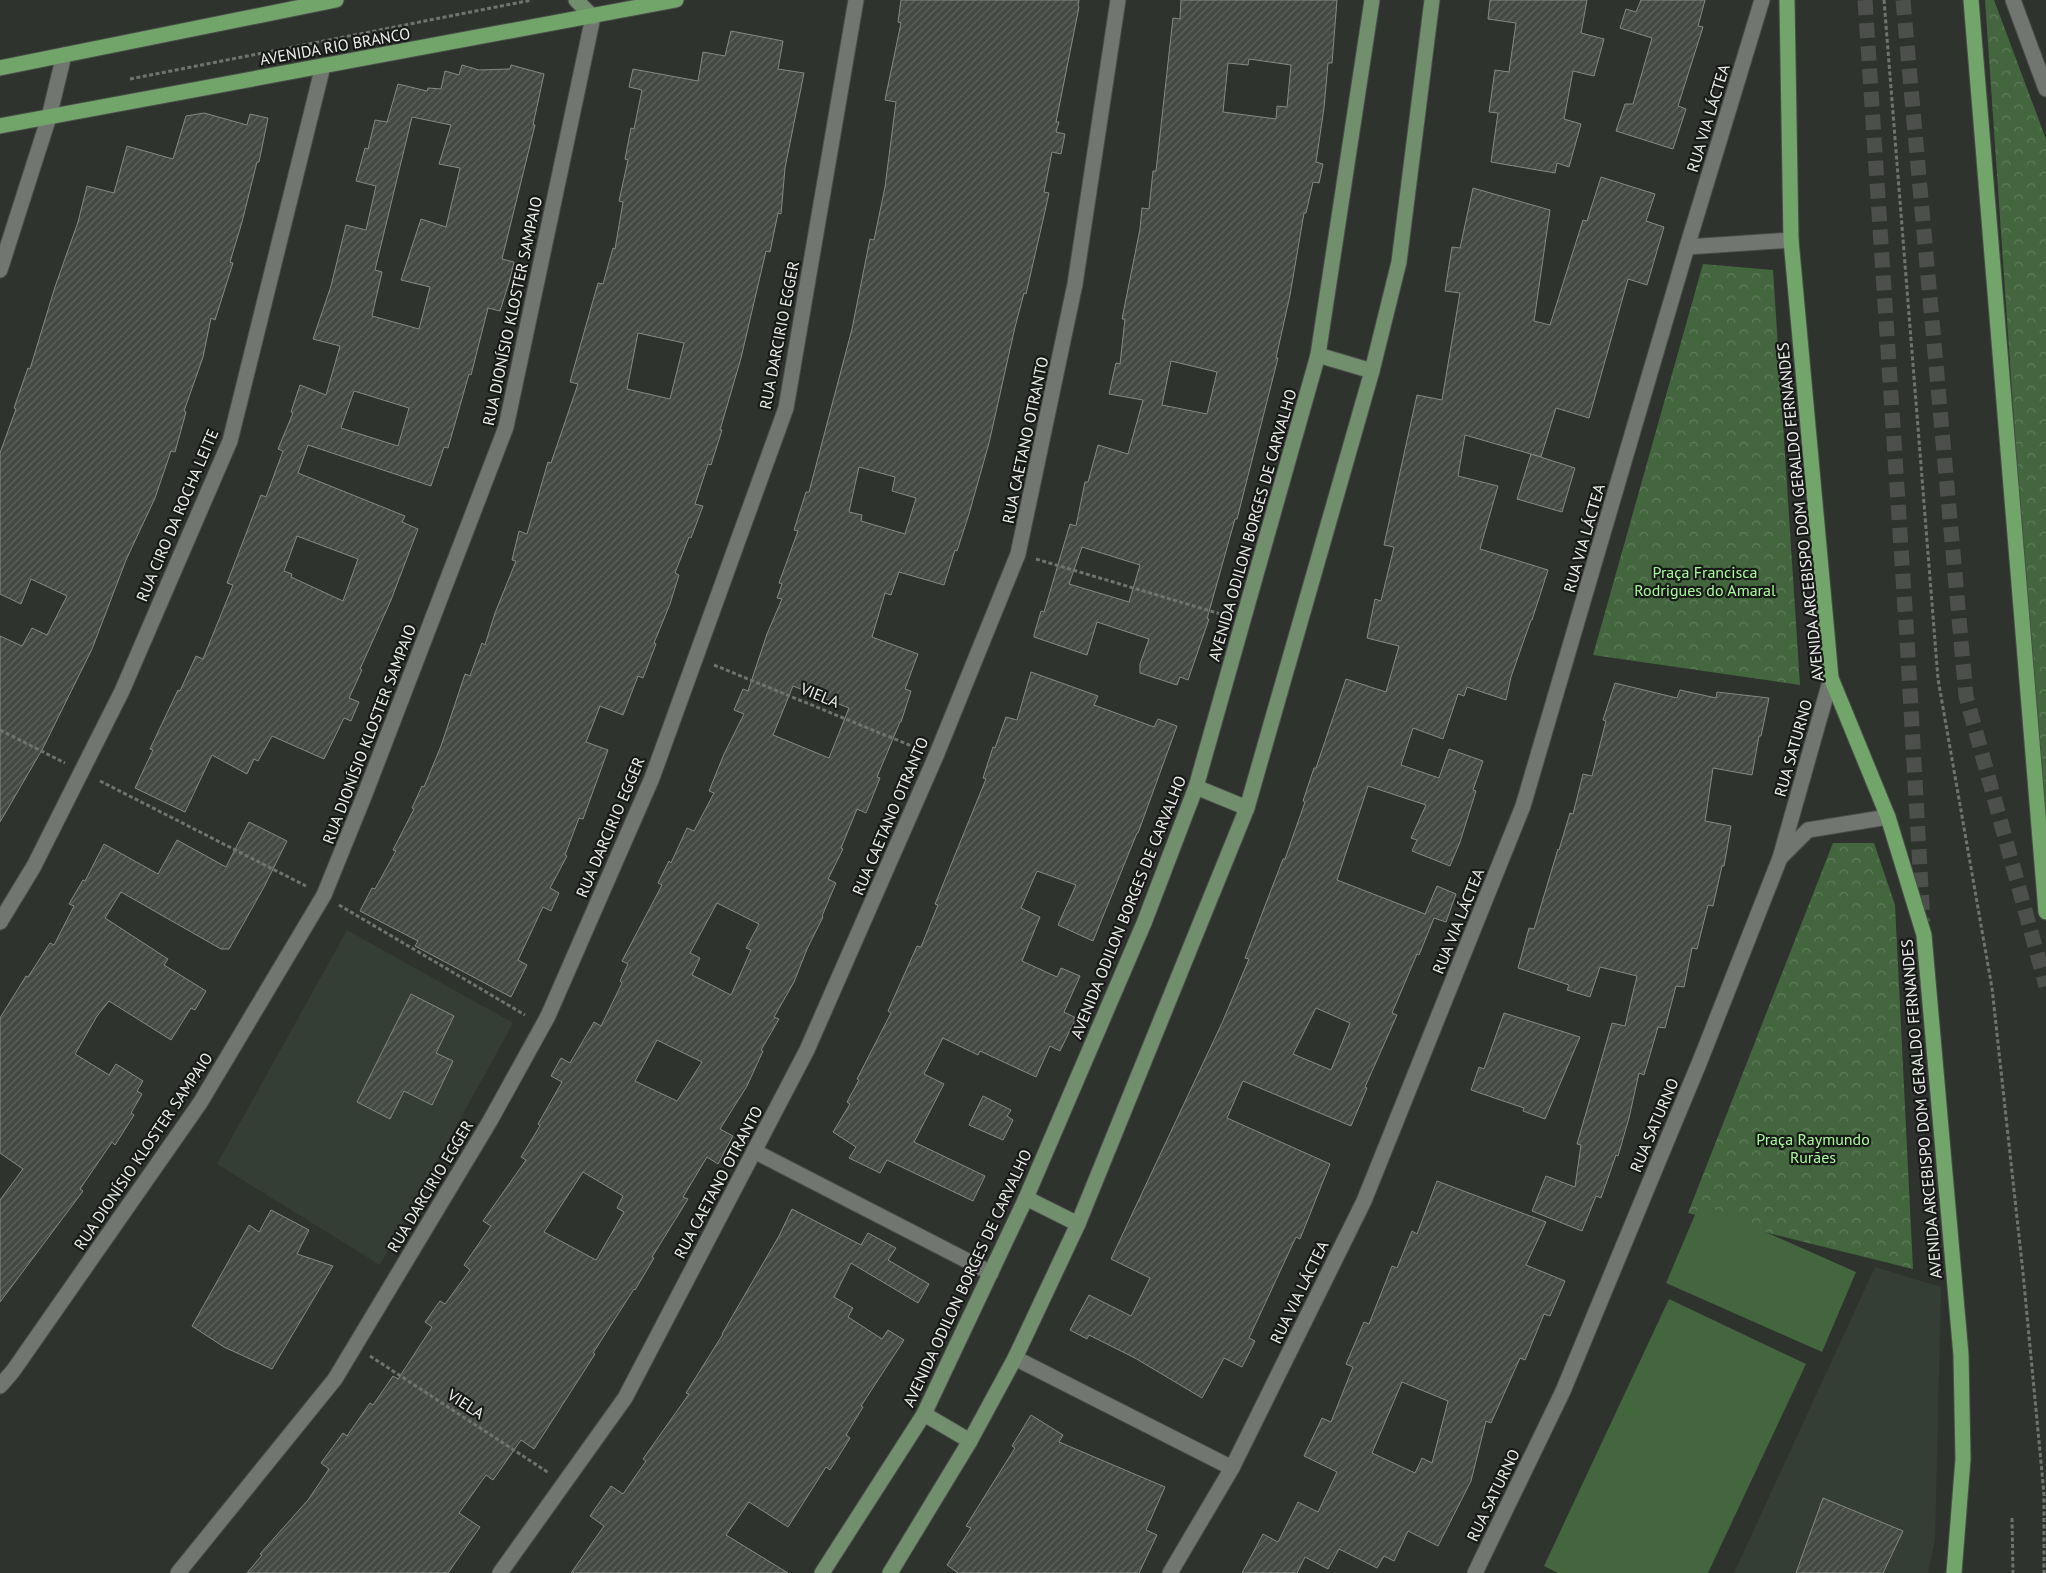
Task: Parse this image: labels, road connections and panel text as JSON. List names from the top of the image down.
{
  "streets": {
    "main road": ["AVENIDA RIO BRANCO", "AVENIDA ARCEBISPO DOM GERALDO FERNANDES"],
    "street": [
      "RUA VIA LÁCTEA",
      "RUA DIONÍSIO KLOSTER SAMPAIO",
      "RUA DARCIRIO EGGER",
      "RUA CAETANO OTRANTO",
      "RUA CIRO DA ROCHA LEITE",
      "AVENIDA ODILON BORGES DE CARVALHO",
      "RUA SATURNO"
    ],
    "path": ["VIELA"]
  },
  "crossings": [
    ["AVENIDA RIO BRANCO", "RUA DIONÍSIO KLOSTER SAMPAIO"],
    ["AVENIDA RIO BRANCO", "RUA CIRO DA ROCHA LEITE"],
    ["RUA DARCIRIO EGGER", "VIELA"],
    ["RUA CAETANO OTRANTO", "VIELA"],
    ["AVENIDA ARCEBISPO DOM GERALDO FERNANDES", "RUA SATURNO"]
  ],
  "parks": ["Praça Francisca Rodrigues do Amaral", "Praça Raymundo Rurães"]
}
